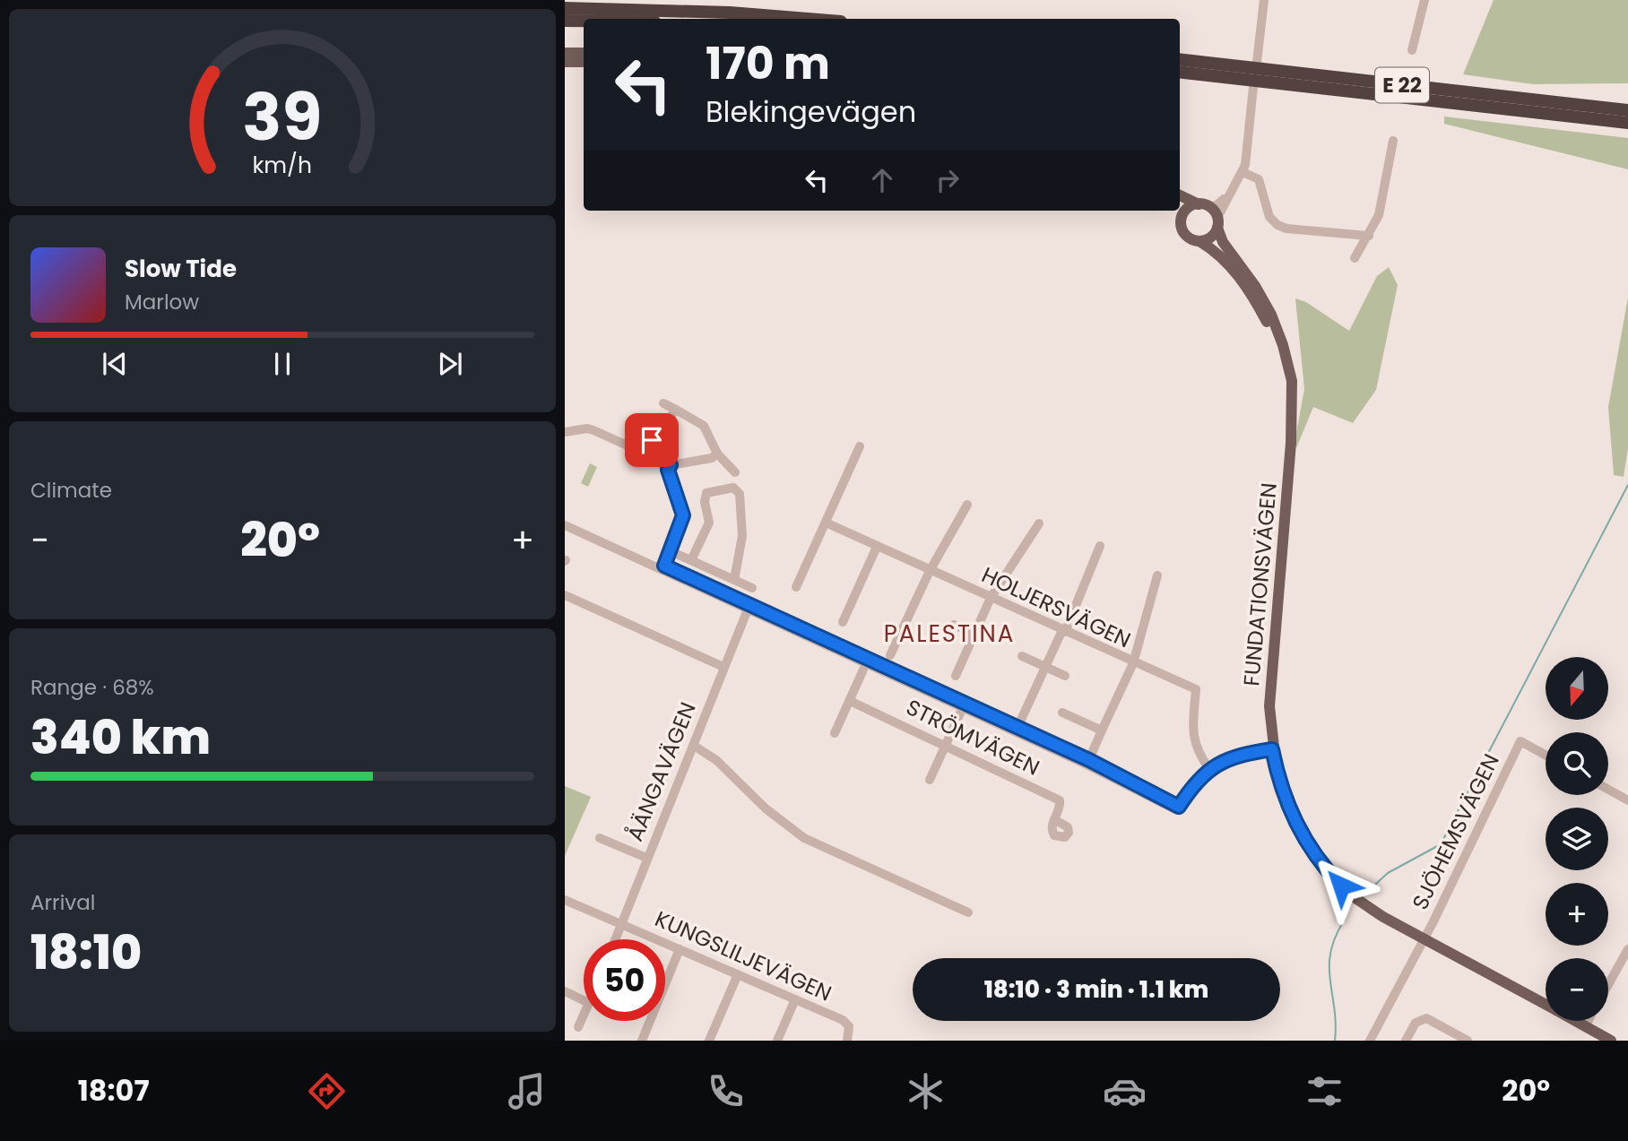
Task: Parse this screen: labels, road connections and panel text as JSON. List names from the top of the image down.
{
  "streets": {
    "highway": ["E 22"],
    "main road": ["FUNDATIONSVÄGEN"],
    "street": [
      "HOLJERSVÄGEN",
      "STRÖMVÄGEN",
      "ÅÄNGAVÄGEN",
      "SJÖHEMSVÄGEN",
      "KUNGSLILJEVÄGEN"
    ]
  },
  "crossings": [
    ["FUNDATIONSVÄGEN", "SJÖHEMSVÄGEN"],
    ["ÅÄNGAVÄGEN", "KUNGSLILJEVÄGEN"]
  ],
  "districts": ["PALESTINA"],
  "north": "bottom",
  "page": {
    "turn": ["170 m", "Blekingevägen"],
    "song": ["Slow Tide", "Marlow"],
    "tile": [
      "Climate",
      ["Range · 68%", "340 km"],
      ["Arrival", "18:10"]
    ],
    "heat": ["−", "20°", "+"],
    "map_buttons": ["+", "−"],
    "limit": "50",
    "trip": "18:10 · 3 min · 1.1 km",
    "tabs": ["18:07", "20°"],
    "gauge": ["39", "km/h"]
  }
}
